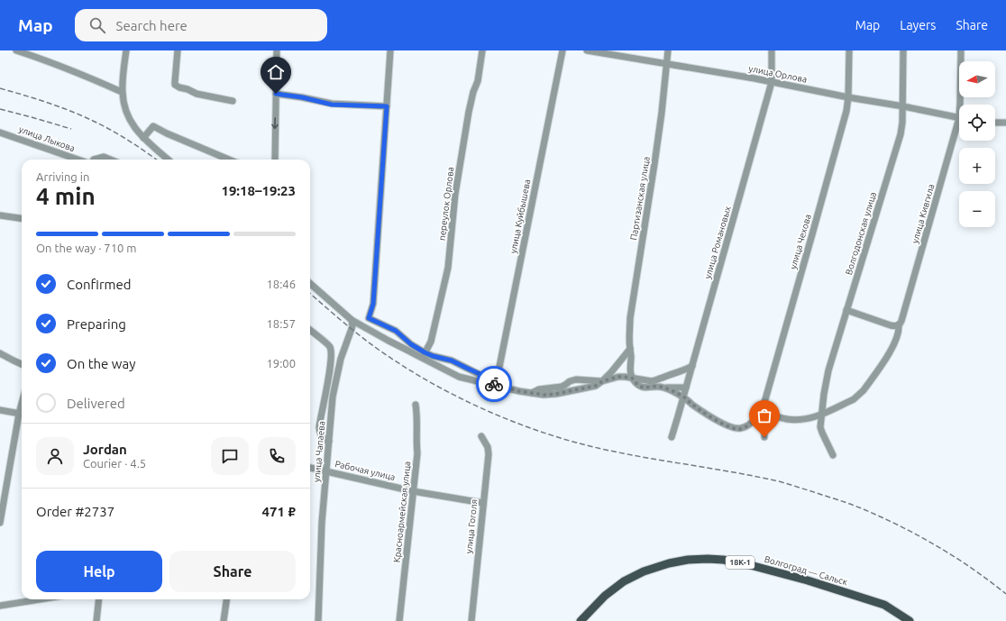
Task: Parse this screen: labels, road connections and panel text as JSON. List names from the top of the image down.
{
  "streets": {
    "main road": ["18К-1", "Волгоград — Сальск"],
    "street": [
      "улица Орлова",
      "улица Лыкова",
      "Партизанская улица",
      "переулок Орлова",
      "улица Кивгила",
      "улица Куйбышева",
      "Волгодонская улица",
      "улица Чехова",
      "улица Романовых",
      "улица Чапаева",
      "Рабочая улица",
      "Красноармейская улица",
      "улица Гоголя"
    ]
  },
  "crossings": [
    ["улица Орлова", "Партизанская улица"],
    ["улица Орлова", "Волгодонская улица"],
    ["улица Орлова", "улица Чехова"],
    ["улица Орлова", "улица Романовых"],
    ["улица Кивгила", "Волгодонская улица"],
    ["улица Кивгила", "улица Чехова"],
    ["улица Чапаева", "Рабочая улица"],
    ["Рабочая улица", "Красноармейская улица"],
    ["Рабочая улица", "улица Гоголя"]
  ],
  "north": "left",
  "page": {
    "header": "Map",
    "search": "Search here",
    "nav": ["Map", "Layers", "Share"],
    "map_buttons": ["+", "−"],
    "heading": ["4 min", "Arriving in", "19:18–19:23"],
    "panel": [
      "Jordan",
      "Courier · 4.5",
      "Order #2737",
      "471 ₽"
    ],
    "bar": "On the way · 710 m",
    "list": [
      ["Confirmed", "18:46"],
      ["Preparing", "18:57"],
      ["On the way", "19:00"],
      "Delivered"
    ],
    "buttons": ["Help", "Share"]
  }
}
